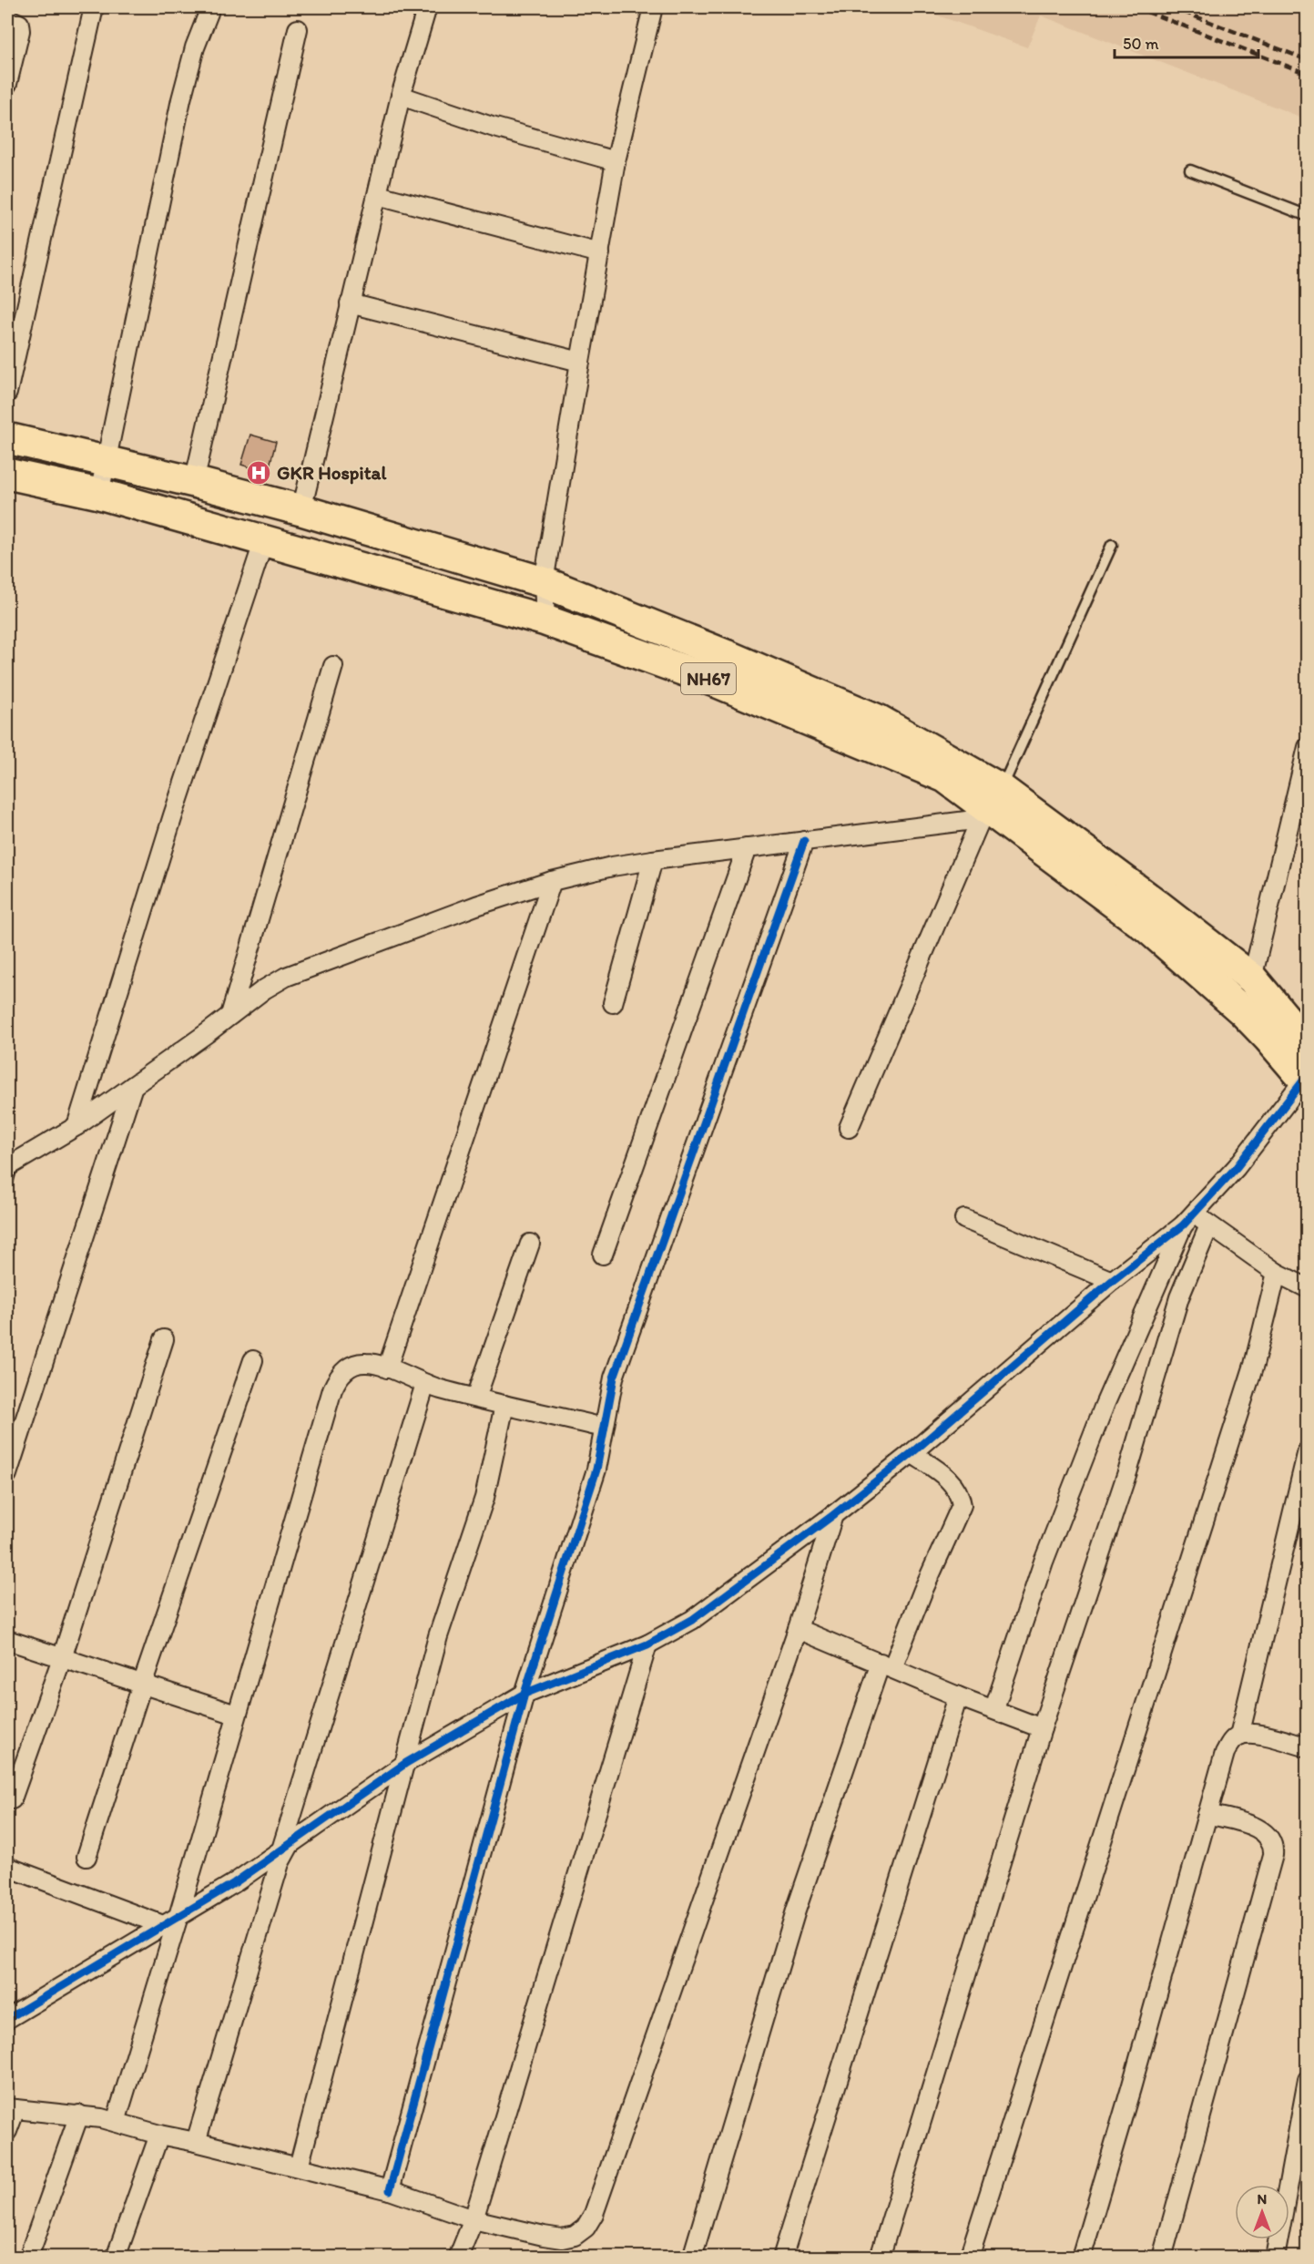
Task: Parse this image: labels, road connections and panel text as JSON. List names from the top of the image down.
{
  "streets": {
    "highway": ["NH67"]
  },
  "places": {
    "hospital": ["GKR Hospital"]
  },
  "scale_bar": "50 m",
  "north": "top"
}
